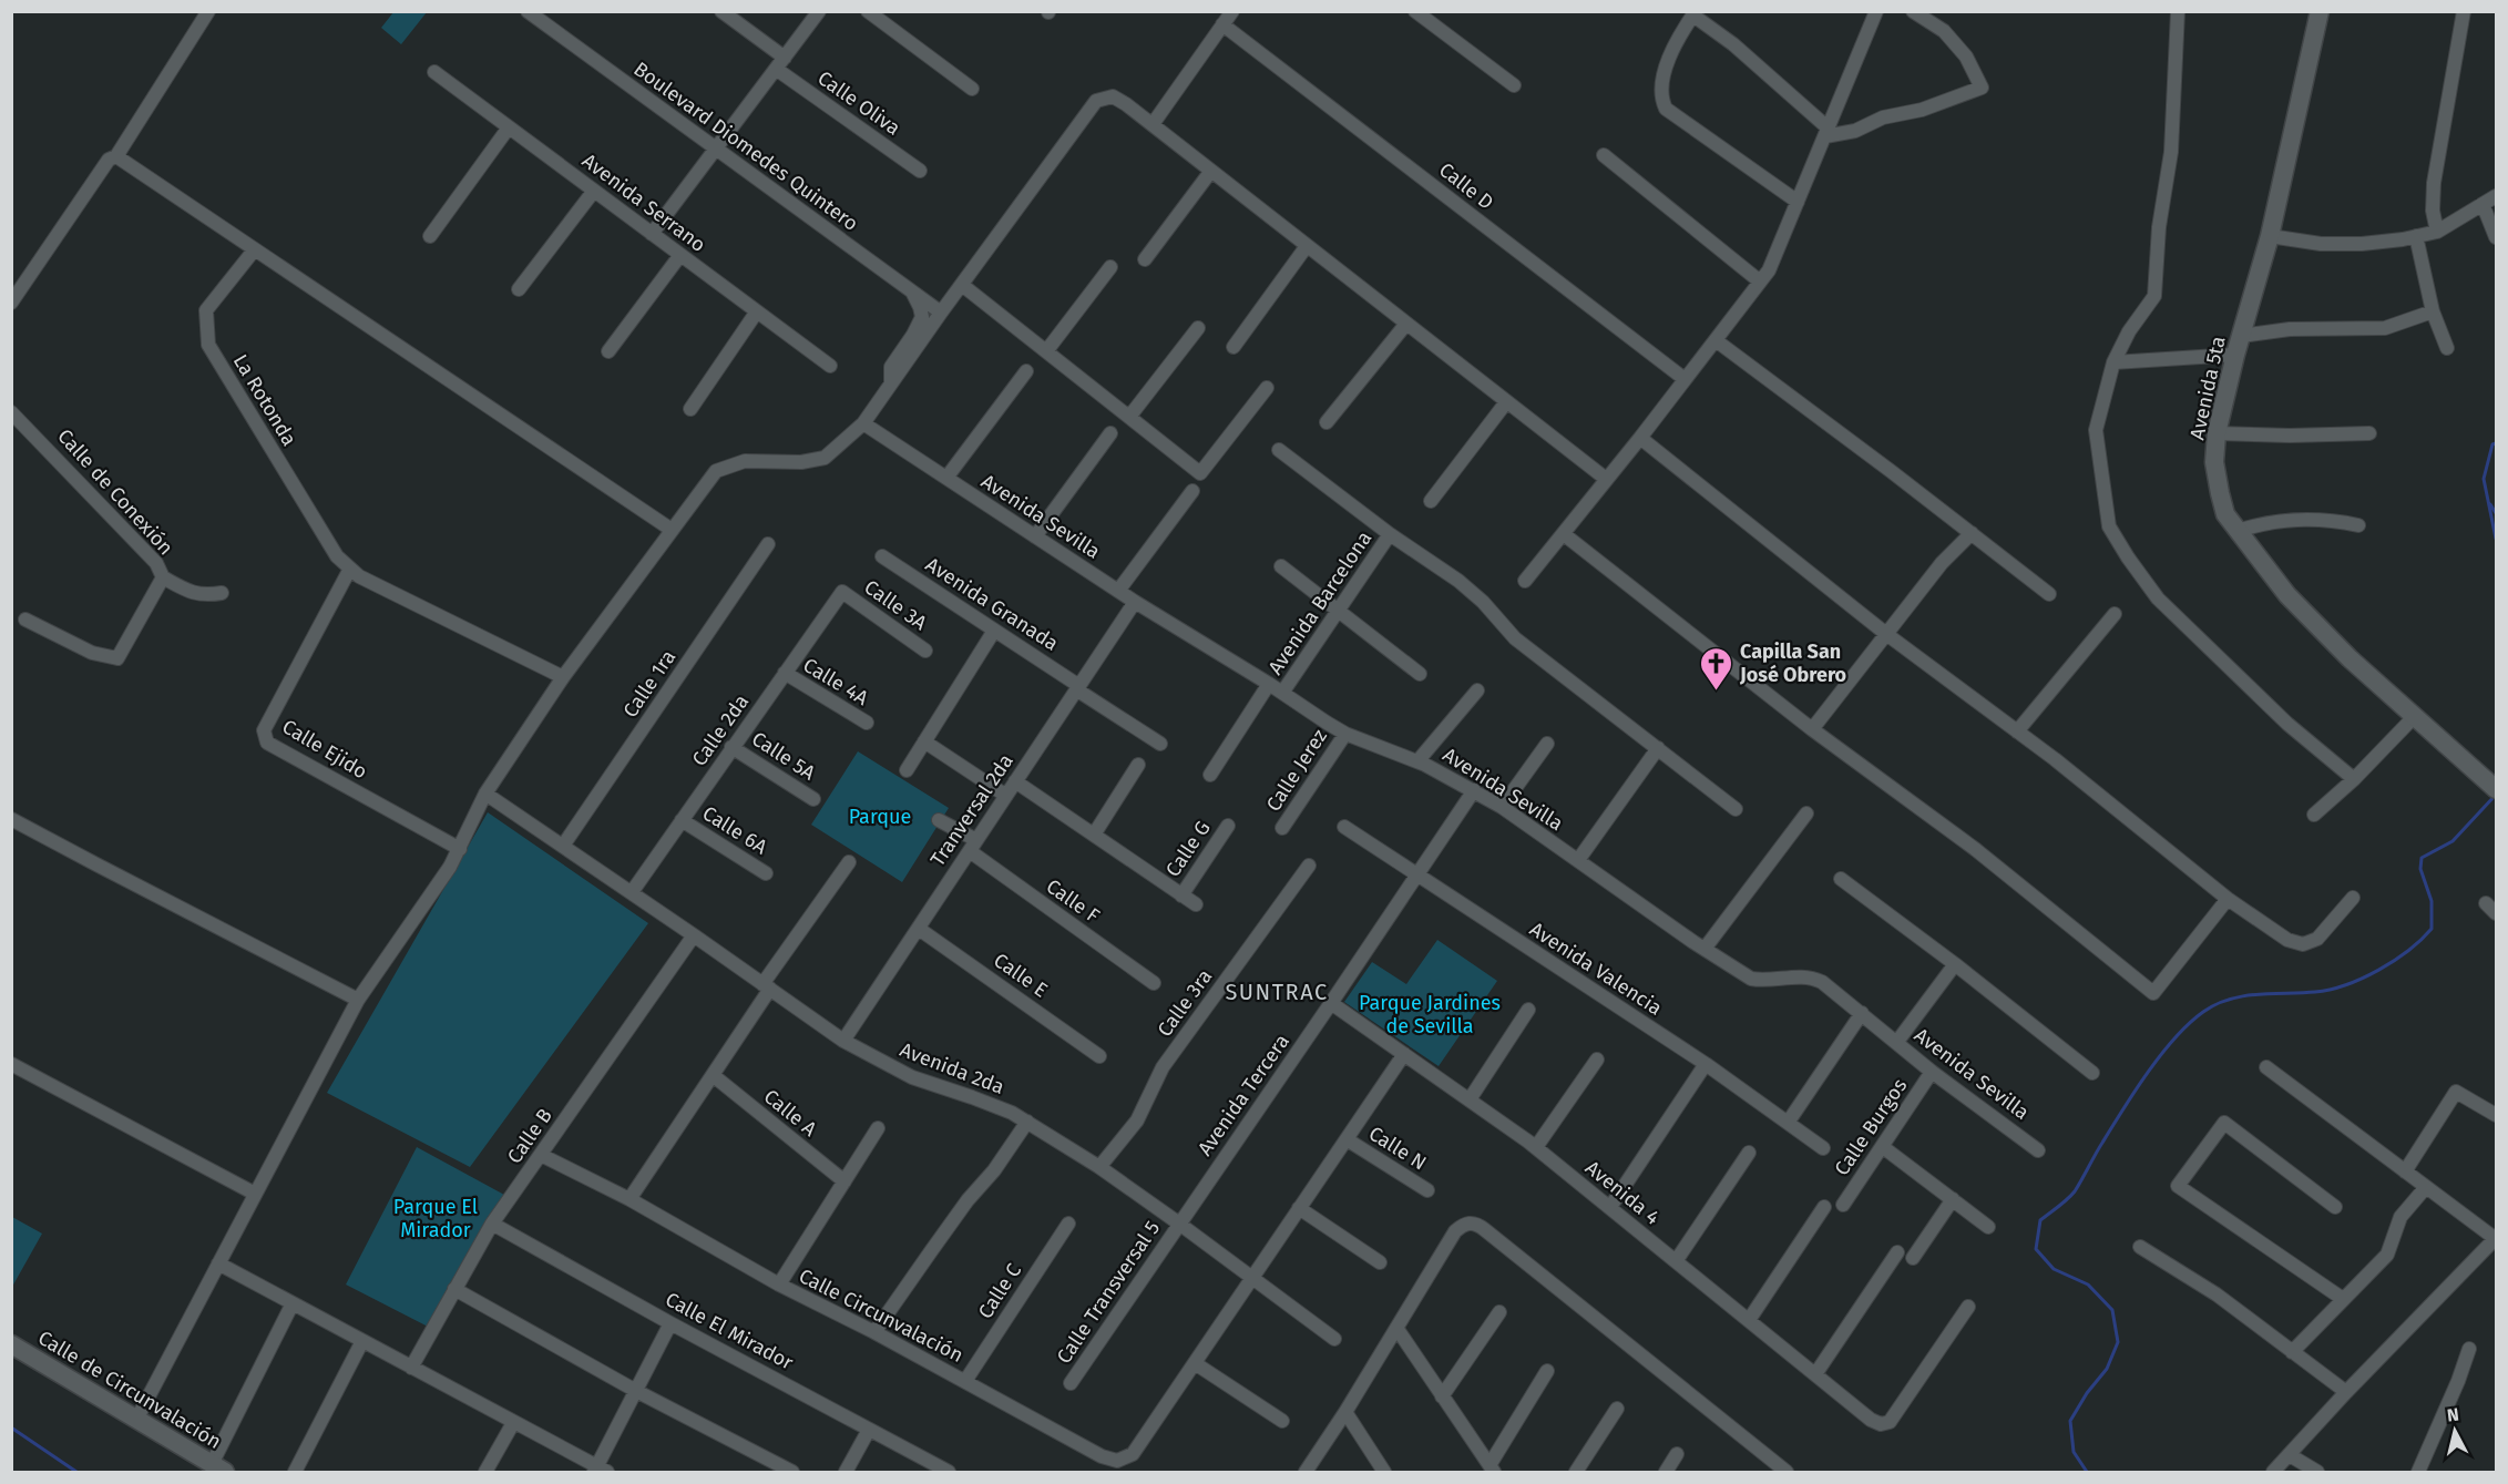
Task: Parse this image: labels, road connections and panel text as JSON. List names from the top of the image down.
{
  "streets": {
    "street": [
      "Calle Oliva",
      "Boulevard Diomedes Quintero",
      "Calle D",
      "Avenida Serrano",
      "Avenida 5ta",
      "La Rotonda",
      "Calle de Conexión",
      "Avenida Sevilla",
      "Avenida Barcelona",
      "Avenida Granada",
      "Calle 3A",
      "Calle 4A",
      "Calle 1ra",
      "Calle 2da",
      "Calle Ejido",
      "Calle 5A",
      "Calle Jerez",
      "Tranversal 2da",
      "Calle 6A",
      "Calle G",
      "Calle F",
      "Avenida Valencia",
      "Calle E",
      "Calle 3ra",
      "Avenida 2da",
      "Avenida Tercera",
      "Calle A",
      "Calle Burgos",
      "Calle B",
      "Calle N",
      "Avenida 4",
      "Calle C",
      "Calle Transversal 5",
      "Calle Circunvalación",
      "Calle El Mirador",
      "Calle de Circunvalación"
    ]
  },
  "crossings": [
    ["La Rotonda", "Calle Ejido"],
    ["Avenida Sevilla", "Avenida Barcelona"],
    ["Avenida Sevilla", "Calle Jerez"],
    ["Avenida Sevilla", "Tranversal 2da"],
    ["Avenida Sevilla", "Avenida Tercera"],
    ["Avenida Sevilla", "Calle Burgos"],
    ["Avenida Granada", "Tranversal 2da"],
    ["Calle 3A", "Calle 2da"],
    ["Calle 4A", "Calle 2da"],
    ["Calle 1ra", "Avenida 2da"],
    ["Calle 2da", "Calle 5A"],
    ["Calle 2da", "Calle 6A"],
    ["Calle 2da", "Avenida 2da"],
    ["Tranversal 2da", "Calle F"],
    ["Tranversal 2da", "Calle E"],
    ["Tranversal 2da", "Avenida 2da"],
    ["Avenida Valencia", "Avenida Tercera"],
    ["Calle 3ra", "Avenida 2da"],
    ["Avenida 2da", "Avenida Tercera"],
    ["Avenida 2da", "Calle B"],
    ["Avenida 2da", "Calle Transversal 5"],
    ["Avenida Tercera", "Avenida 4"],
    ["Avenida Tercera", "Calle Transversal 5"],
    ["Calle B", "Calle Circunvalación"],
    ["Calle B", "Calle El Mirador"],
    ["Calle C", "Calle Circunvalación"]
  ],
  "districts": ["SUNTRAC"],
  "parks": ["Parque", "Parque Jardines de Sevilla", "Parque El Mirador"],
  "places": {
    "church": ["Capilla San José Obrero"]
  },
  "north": "top"
}
